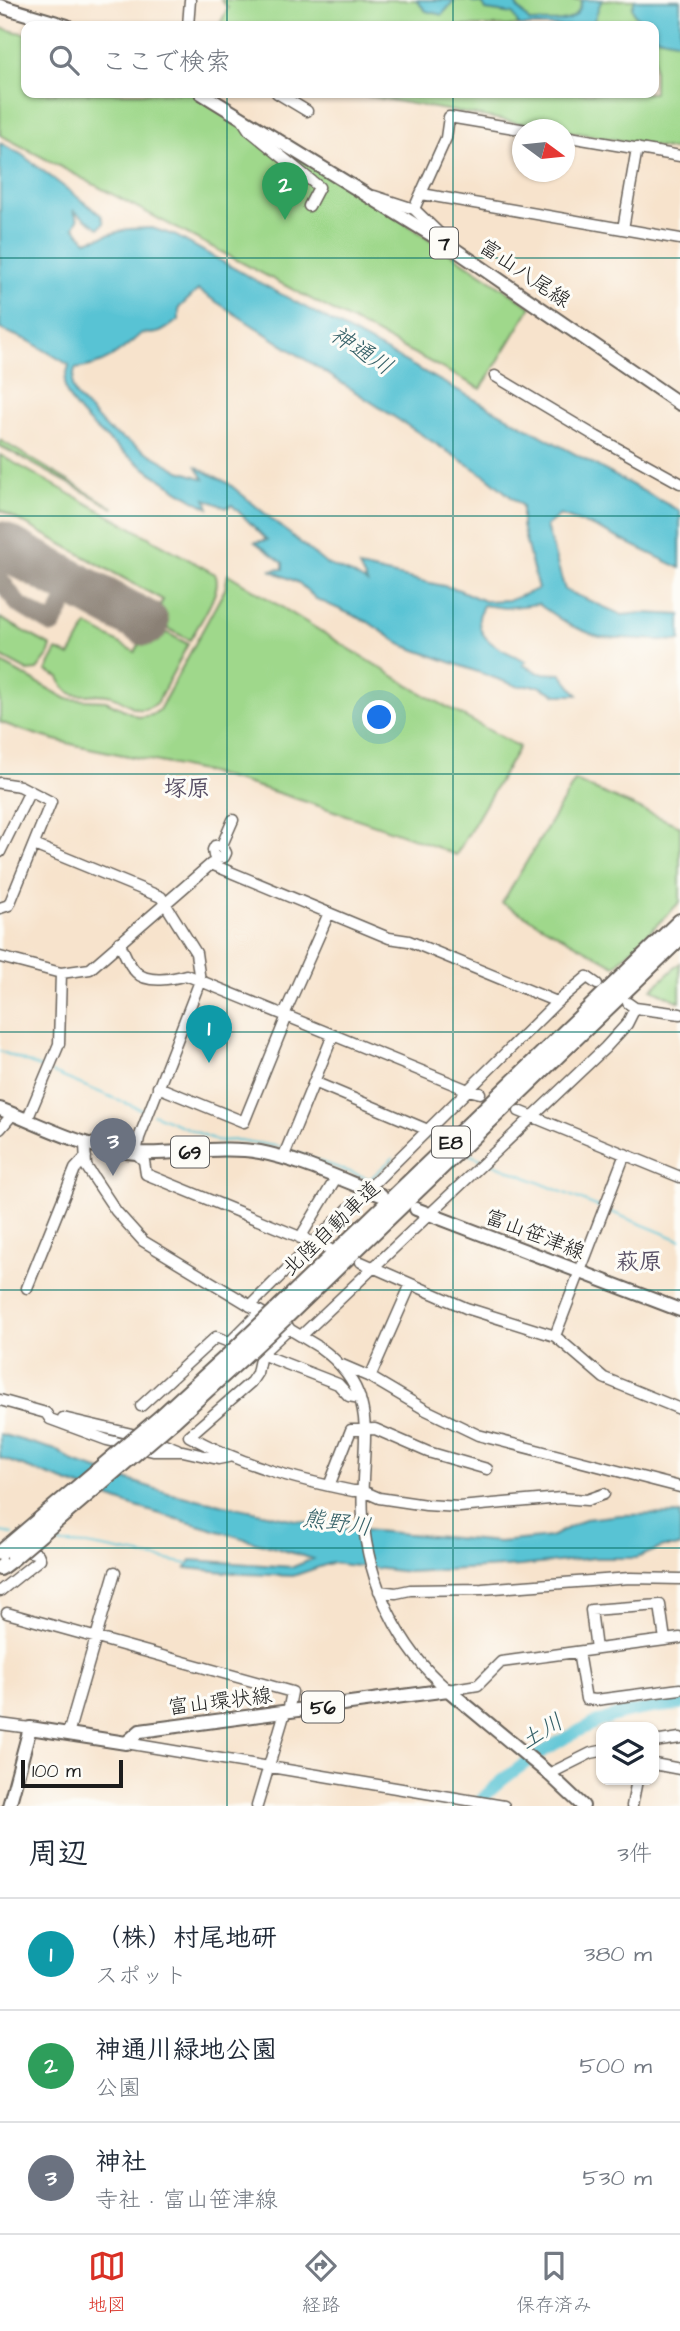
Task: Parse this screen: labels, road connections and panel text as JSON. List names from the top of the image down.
{
  "streets": {
    "highway": ["E8", "北陸自動車道"],
    "main road": [
      "7",
      "富山八尾線",
      "69",
      "富山笹津線",
      "富山環状線",
      "56"
    ]
  },
  "districts": ["塚原", "萩原"],
  "water": ["神通川", "熊野川", "土川"],
  "scale_bar": "100 m",
  "north": "right",
  "page": {
    "search": "ここで検索",
    "pins": ["2", "1", "3"],
    "scale": "100 m",
    "heading": ["周辺", "3件"],
    "list": [
      {
        "mark": "1",
        "name": "（株）村尾地研",
        "note": "スポット",
        "value": "380 m"
      },
      {
        "mark": "2",
        "name": "神通川緑地公園",
        "note": "公園",
        "value": "500 m"
      },
      {
        "mark": "3",
        "name": "神社",
        "note": "寺社 · 富山笹津線",
        "value": "530 m"
      }
    ],
    "nav": ["地図", "経路", "保存済み"]
  }
}
